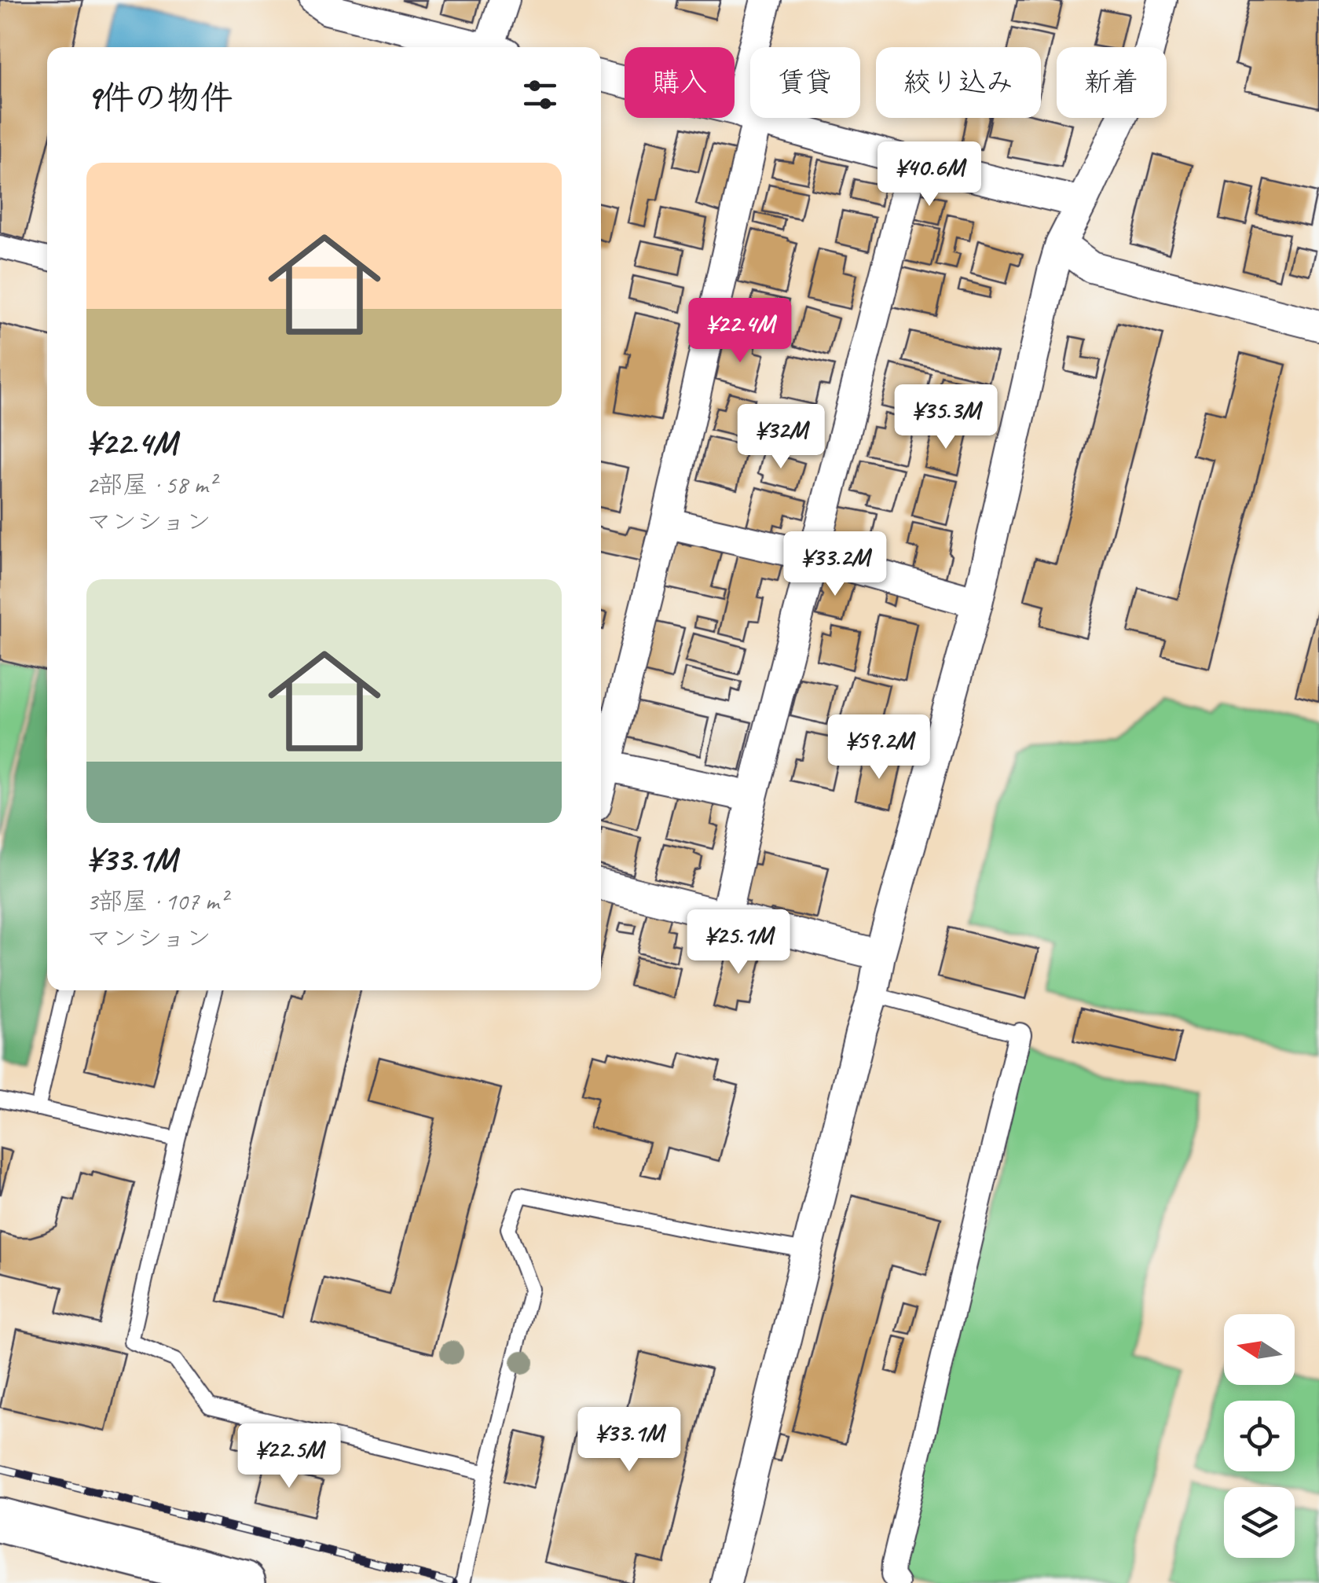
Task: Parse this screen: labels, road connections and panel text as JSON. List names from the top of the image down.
{
  "north": "left",
  "page": {
    "chip": [
      "購入",
      "賃貸",
      "絞り込み",
      "新着"
    ],
    "heading": "9件の物件",
    "price": [
      "¥40.6M",
      "¥22.4M",
      "¥35.3M",
      "¥32M",
      "¥33.2M",
      "¥59.2M",
      "¥25.1M",
      "¥33.1M",
      "¥22.5M"
    ],
    "list": [
      {
        "name": "¥22.4M",
        "note": "2部屋 · 58 m² · マンション"
      },
      {
        "name": "¥33.1M",
        "note": "3部屋 · 107 m² · マンション"
      }
    ]
  }
}
